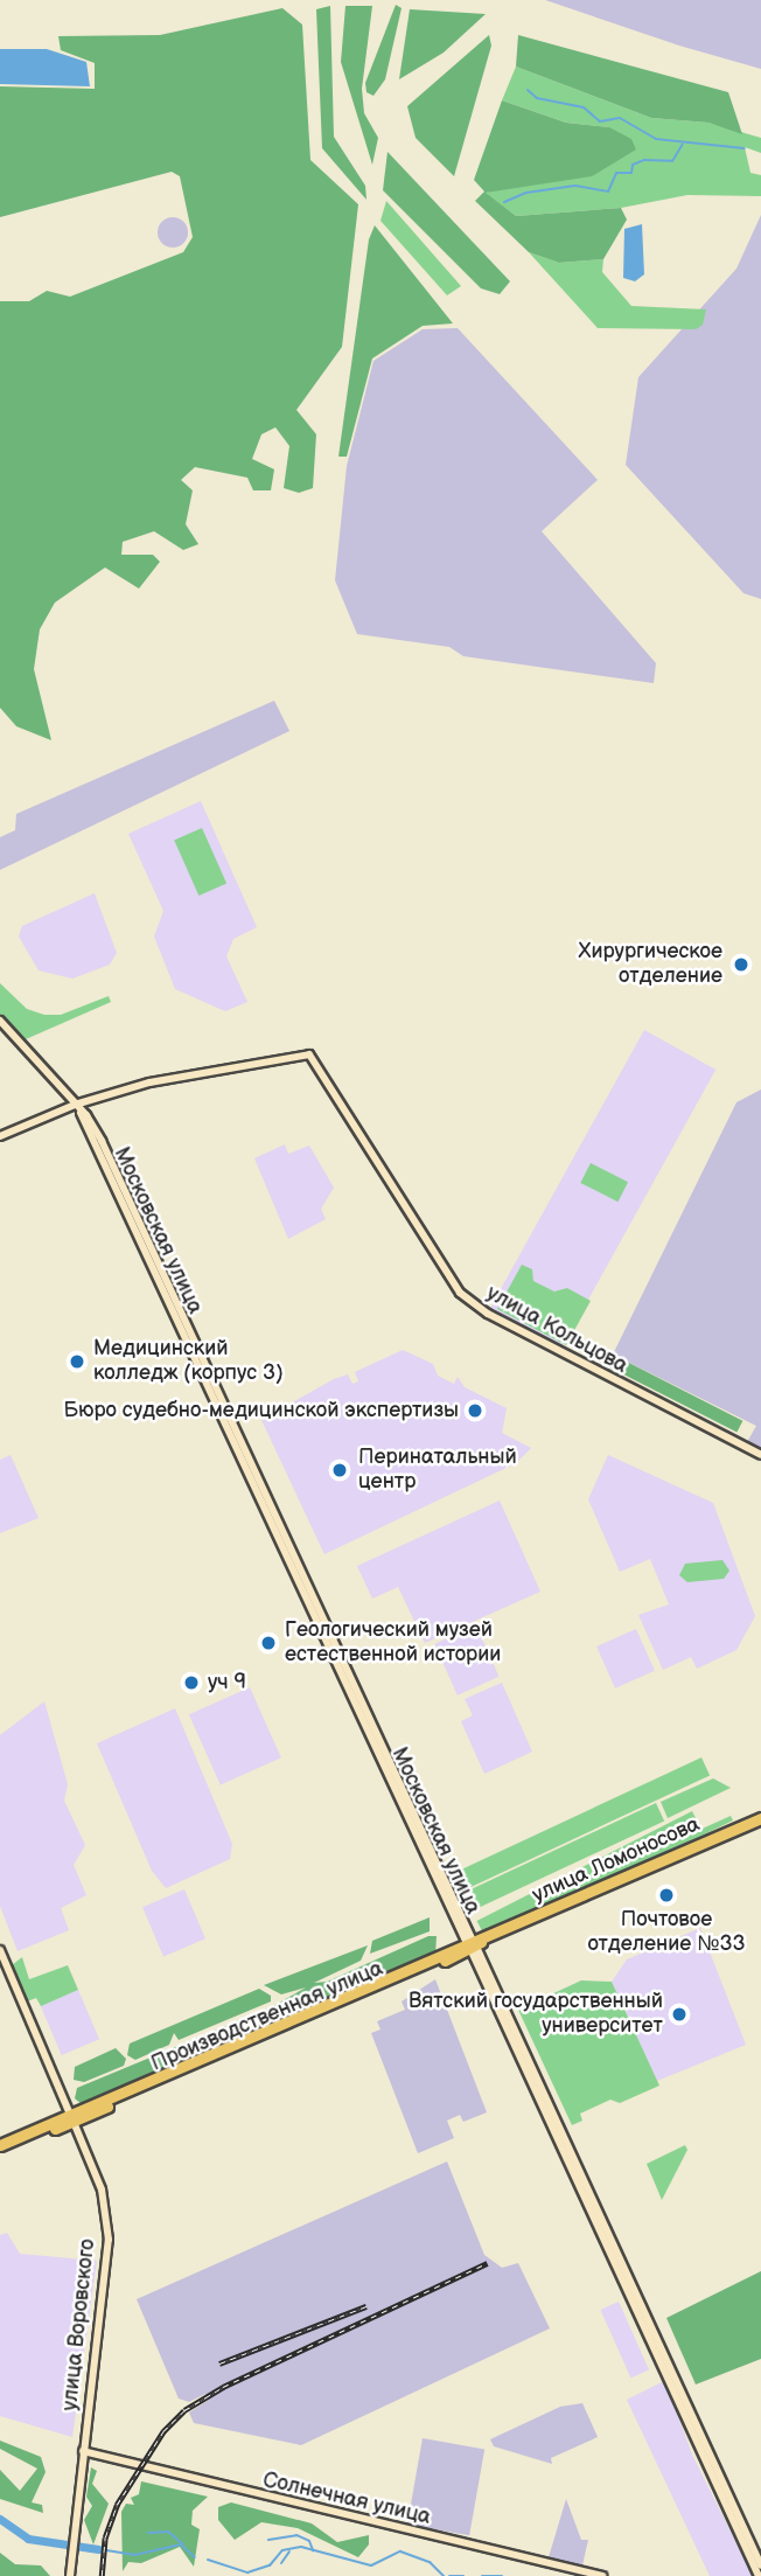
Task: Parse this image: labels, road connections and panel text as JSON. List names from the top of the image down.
{
  "streets": {
    "highway": ["улица Ломоносова", "Производственная улица"],
    "main road": [
      "Московская улица",
      "улица Кольцова",
      "улица Воровского",
      "Солнечная улица"
    ]
  },
  "crossings": [
    ["Московская улица", "улица Кольцова"],
    ["Московская улица", "улица Ломоносова"],
    ["Московская улица", "Производственная улица"],
    ["улица Ломоносова", "Производственная улица"],
    ["Производственная улица", "улица Воровского"],
    ["улица Воровского", "Солнечная улица"]
  ],
  "places": [
    "Хирургическое отделение",
    "Медицинский колледж (корпус 3)",
    "Бюро судебно-медицинской экспертизы",
    "Перинатальный центр",
    "Геологический музей естественной истории",
    "уч 9",
    "Почтовое отделение №33",
    "Вятский государственный университет"
  ]
}
